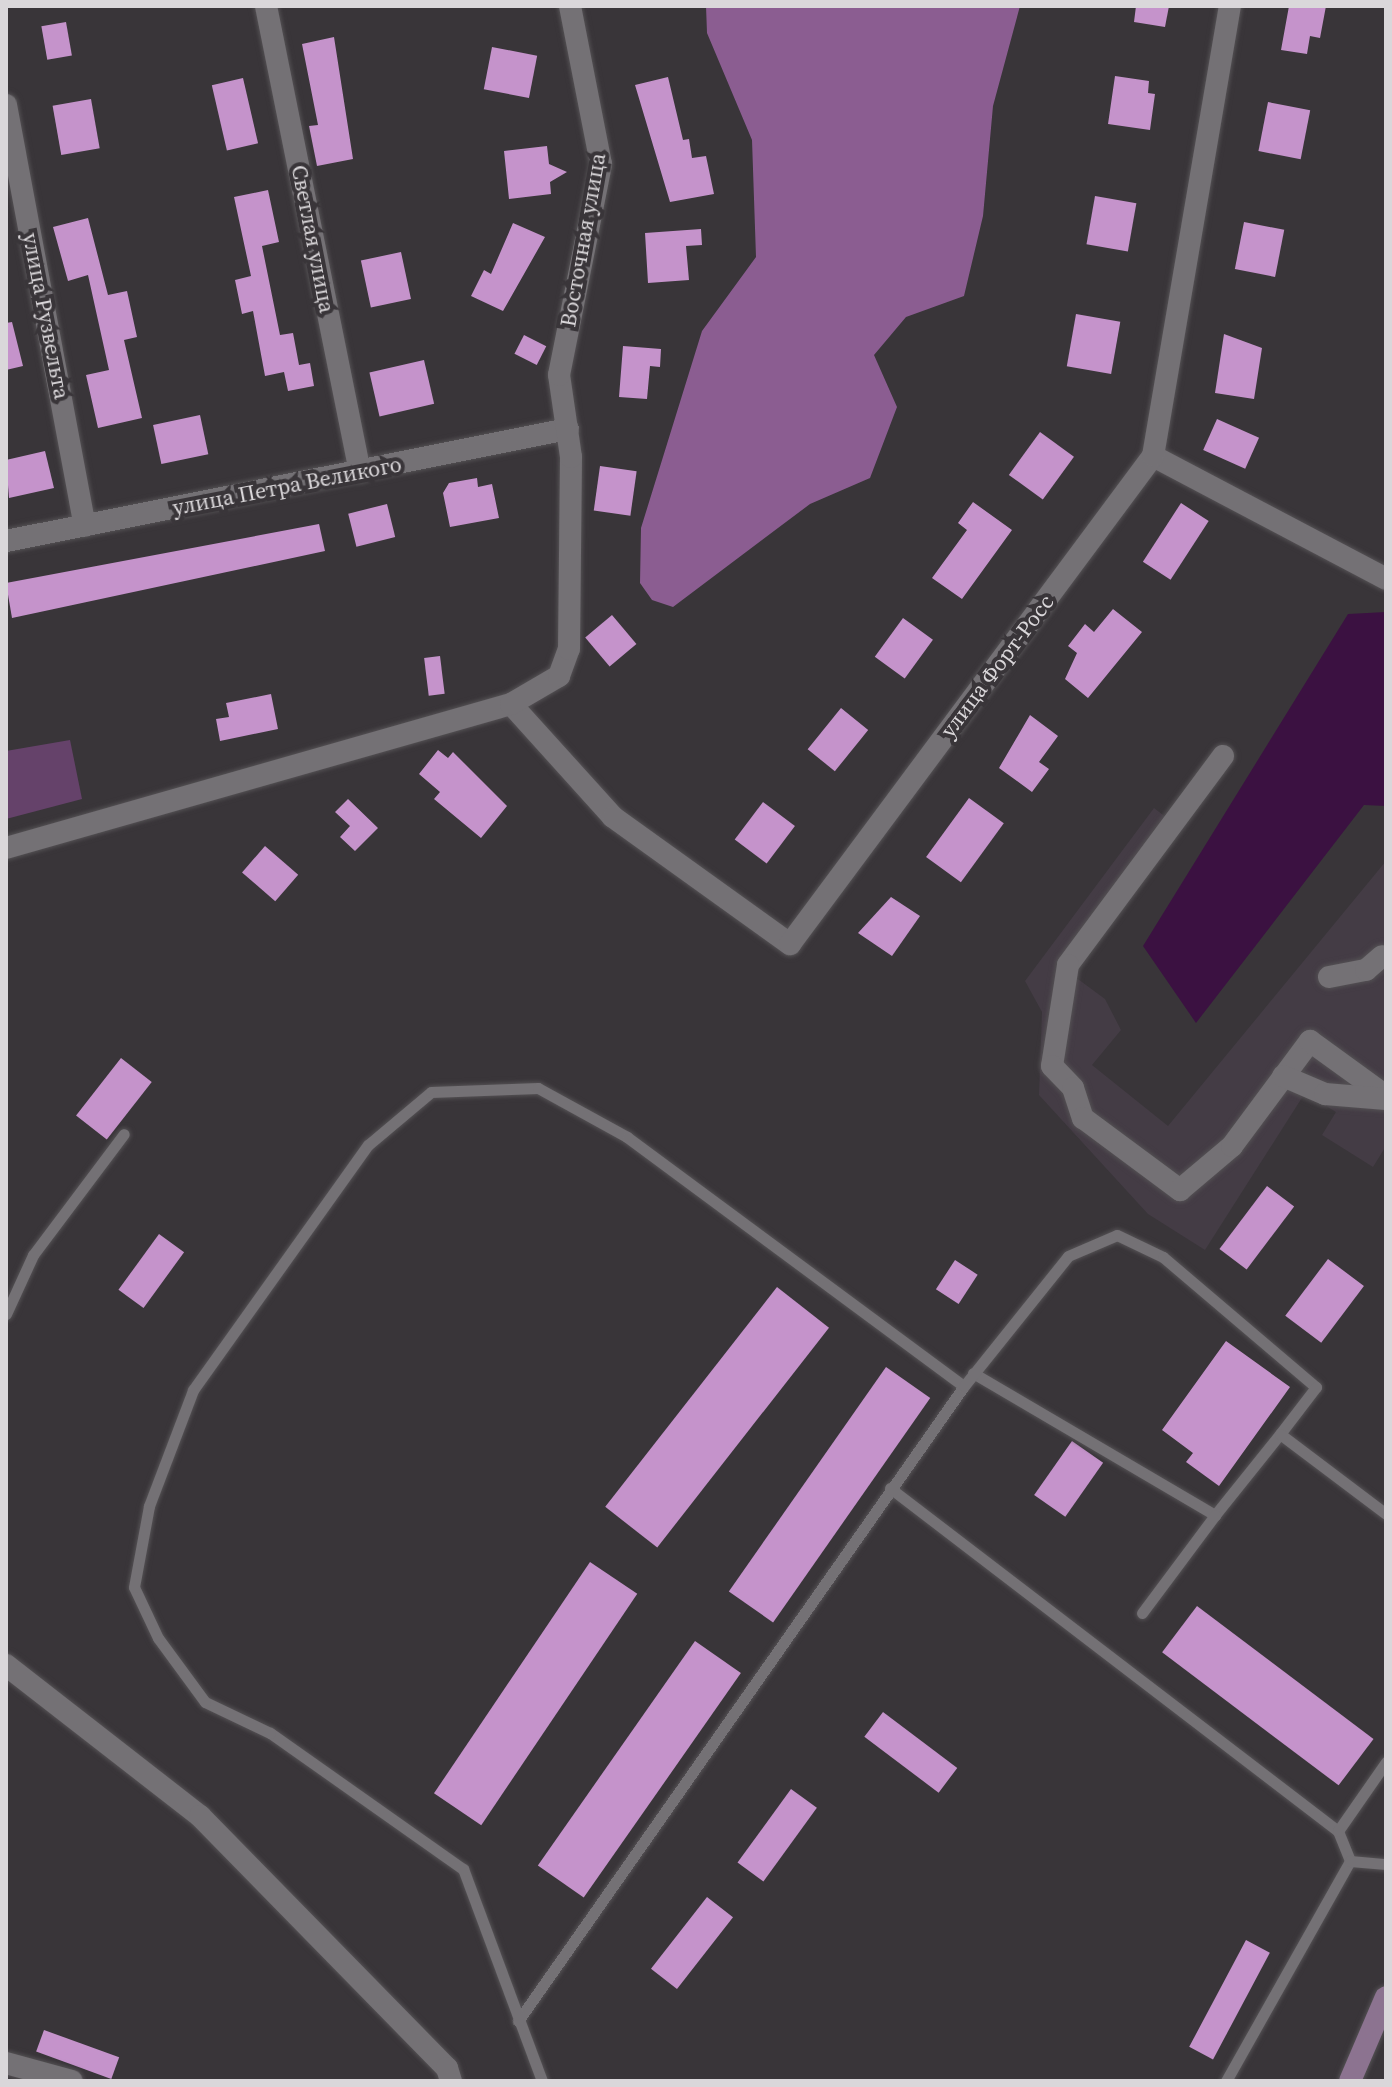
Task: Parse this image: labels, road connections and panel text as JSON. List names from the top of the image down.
{
  "streets": {
    "street": [
      "Светлая улица",
      "Восточная улица",
      "улица Рузвельта",
      "улица Петра Великого",
      "улица Форт-Росс"
    ]
  },
  "crossings": [
    ["Светлая улица", "улица Петра Великого"],
    ["Восточная улица", "улица Петра Великого"],
    ["Восточная улица", "улица Форт-Росс"],
    ["улица Рузвельта", "улица Петра Великого"]
  ]
}
